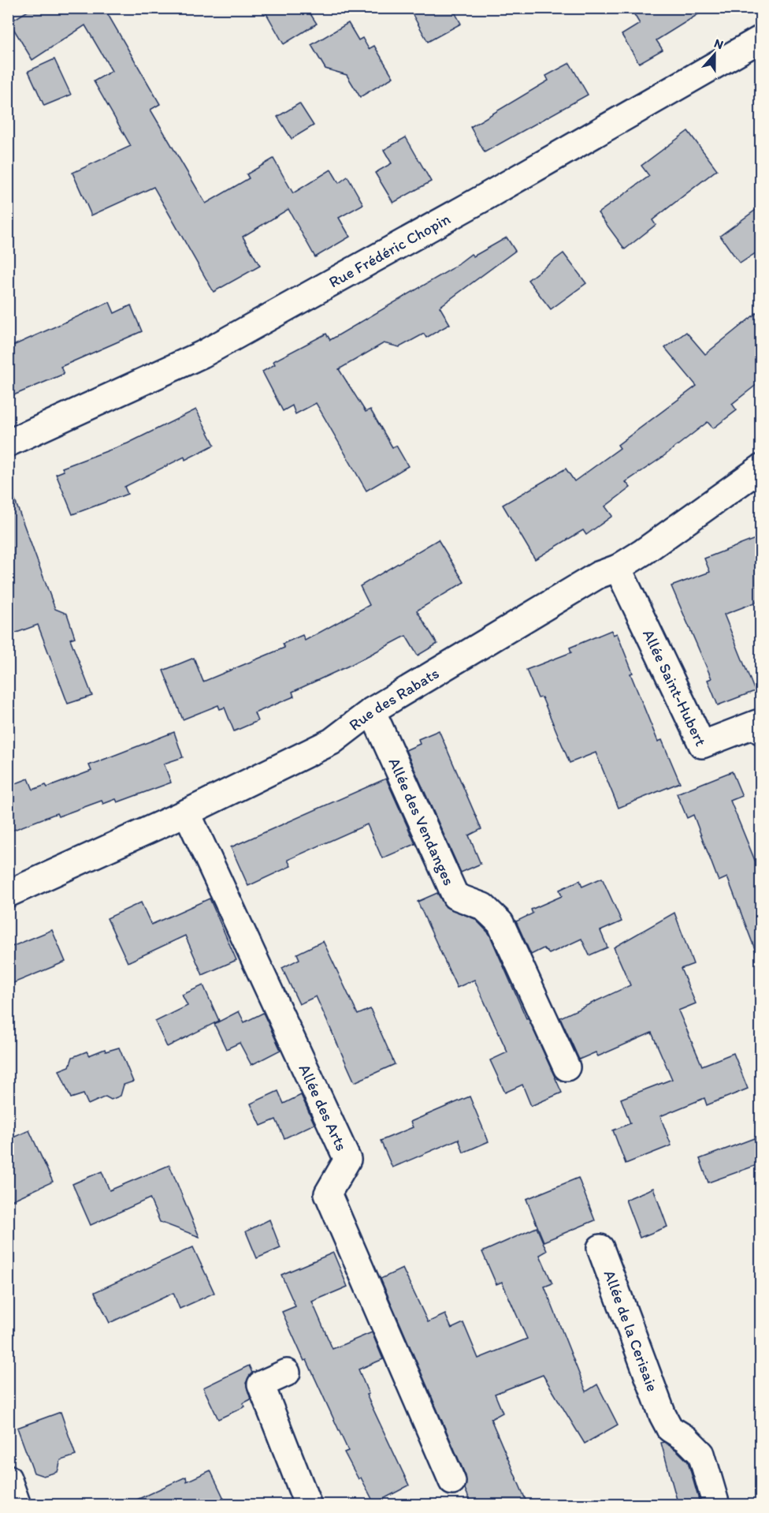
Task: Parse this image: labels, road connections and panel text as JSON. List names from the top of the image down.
{
  "streets": {
    "street": [
      "Rue Frédéric Chopin",
      "Allée Saint-Hubert",
      "Rue des Rabats",
      "Allée des Vendanges",
      "Allée des Arts",
      "Allée de la Cerisaie"
    ]
  },
  "crossings": [
    ["Allée Saint-Hubert", "Rue des Rabats"],
    ["Rue des Rabats", "Allée des Vendanges"],
    ["Rue des Rabats", "Allée des Arts"]
  ],
  "north": "top"
}
